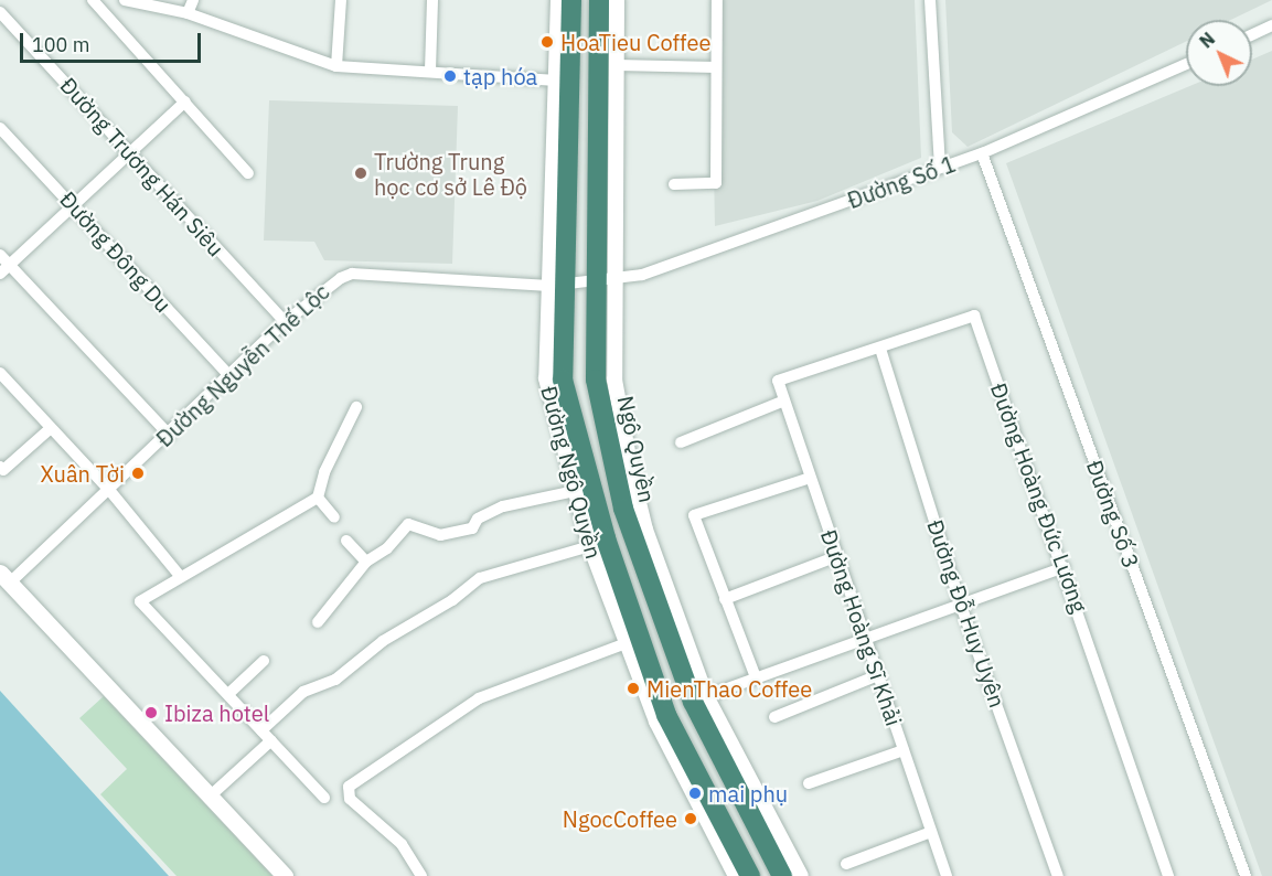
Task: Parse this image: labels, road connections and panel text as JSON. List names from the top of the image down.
{
  "streets": {
    "highway": ["Ngô Quyền"],
    "street": [
      "Đường Trương Hán Siêu",
      "Đường Số 1",
      "Đường Đông Du",
      "Đường Nguyễn Thế Lộc",
      "Đường Ngô Quyền",
      "Đường Hoàng Đức Lương",
      "Đường Số 3",
      "Đường Đỗ Huy Uyên",
      "Đường Hoàng Sĩ Khải"
    ]
  },
  "crossings": [
    ["Đường Trương Hán Siêu", "Đường Nguyễn Thế Lộc"],
    ["Đường Số 1", "Đường Nguyễn Thế Lộc"],
    ["Đường Số 1", "Ngô Quyền"],
    ["Đường Số 1", "Đường Ngô Quyền"],
    ["Đường Số 1", "Đường Số 3"],
    ["Đường Đông Du", "Đường Nguyễn Thế Lộc"],
    ["Đường Nguyễn Thế Lộc", "Đường Ngô Quyền"],
    ["Đường Hoàng Đức Lương", "Đường Đỗ Huy Uyên"],
    ["Đường Hoàng Đức Lương", "Đường Hoàng Sĩ Khải"]
  ],
  "places": [
    "HoaTieu Coffee",
    "tạp hóa",
    "Trường Trung học cơ sở Lê Độ",
    "Xuân Tời",
    "MienThao Coffee",
    "Ibiza hotel",
    "mai phụ",
    "NgocCoffee"
  ],
  "scale_bar": "100 m",
  "north": "top left"
}
